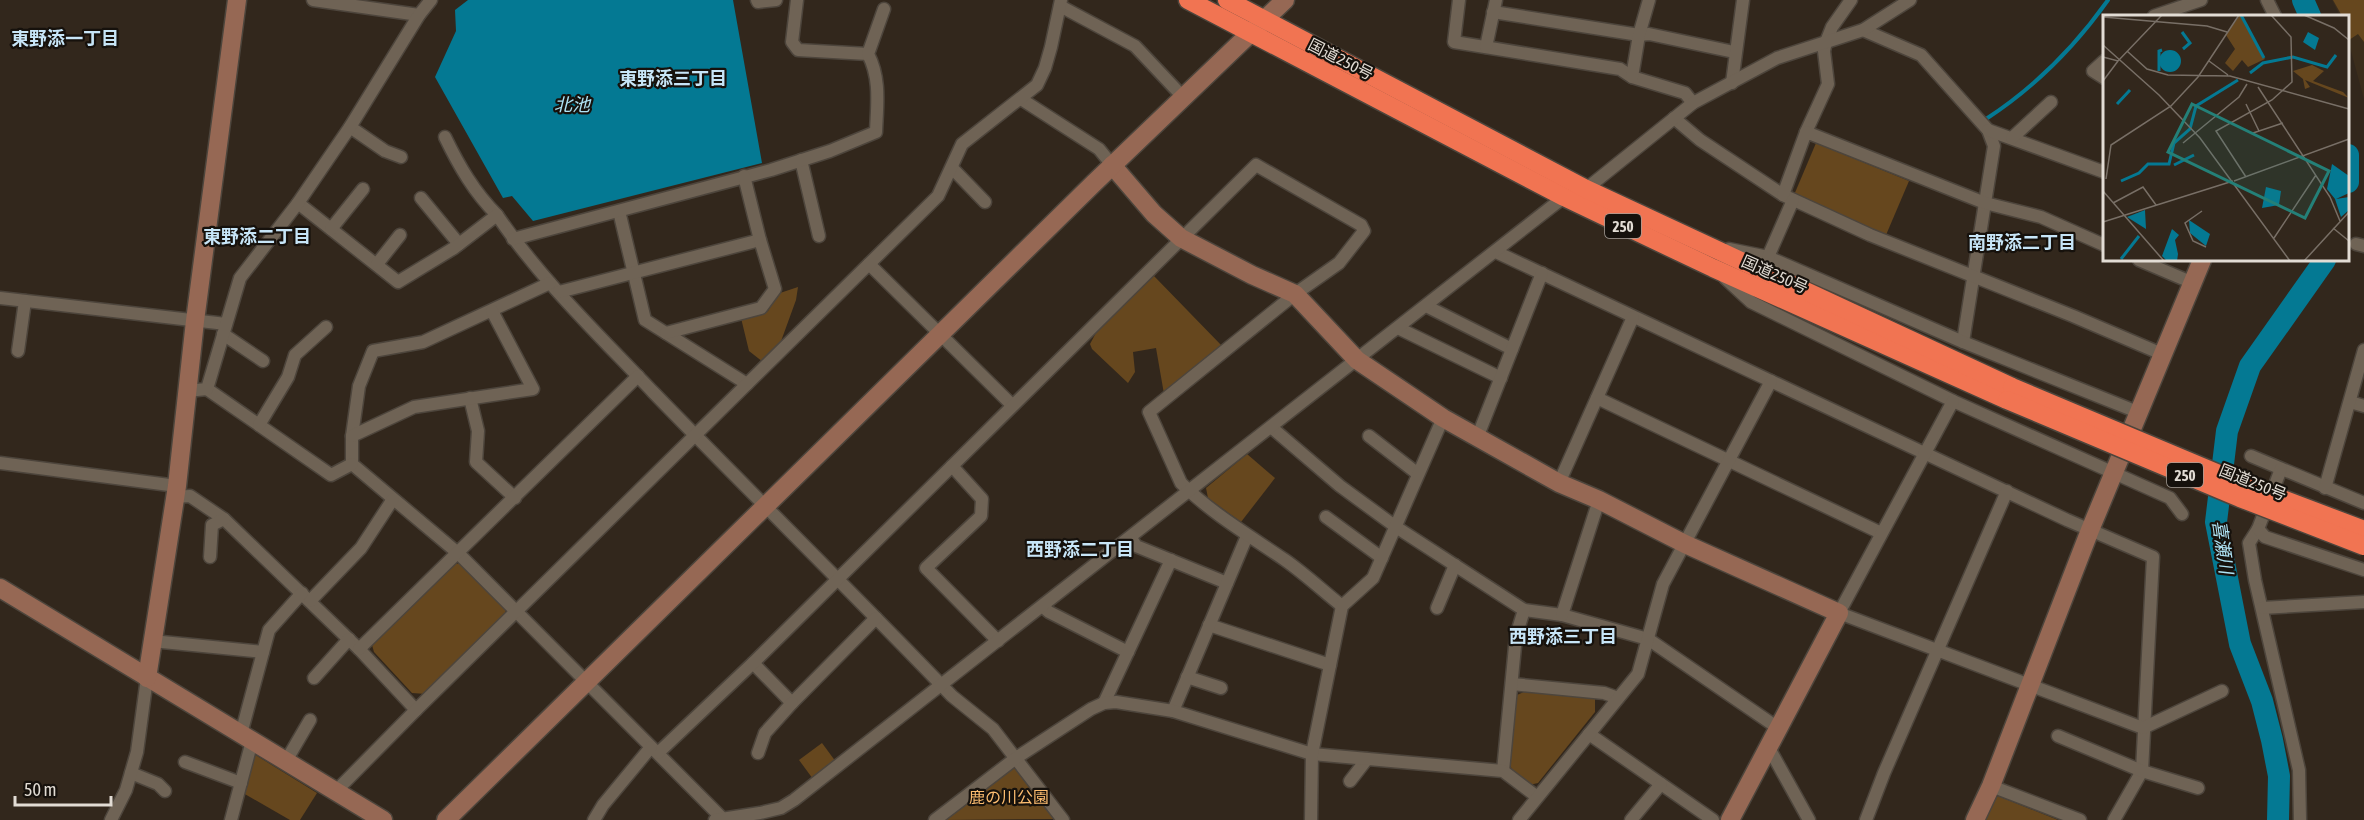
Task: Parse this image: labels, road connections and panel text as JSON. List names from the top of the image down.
{
  "streets": {
    "highway": ["国道250号", "250"]
  },
  "districts": [
    "東野添一丁目",
    "東野添三丁目",
    "東野添二丁目",
    "南野添二丁目",
    "西野添二丁目",
    "西野添三丁目"
  ],
  "water": ["北池", "喜瀬川"],
  "parks": ["鹿の川公園"],
  "scale_bar": "50 m"
}
